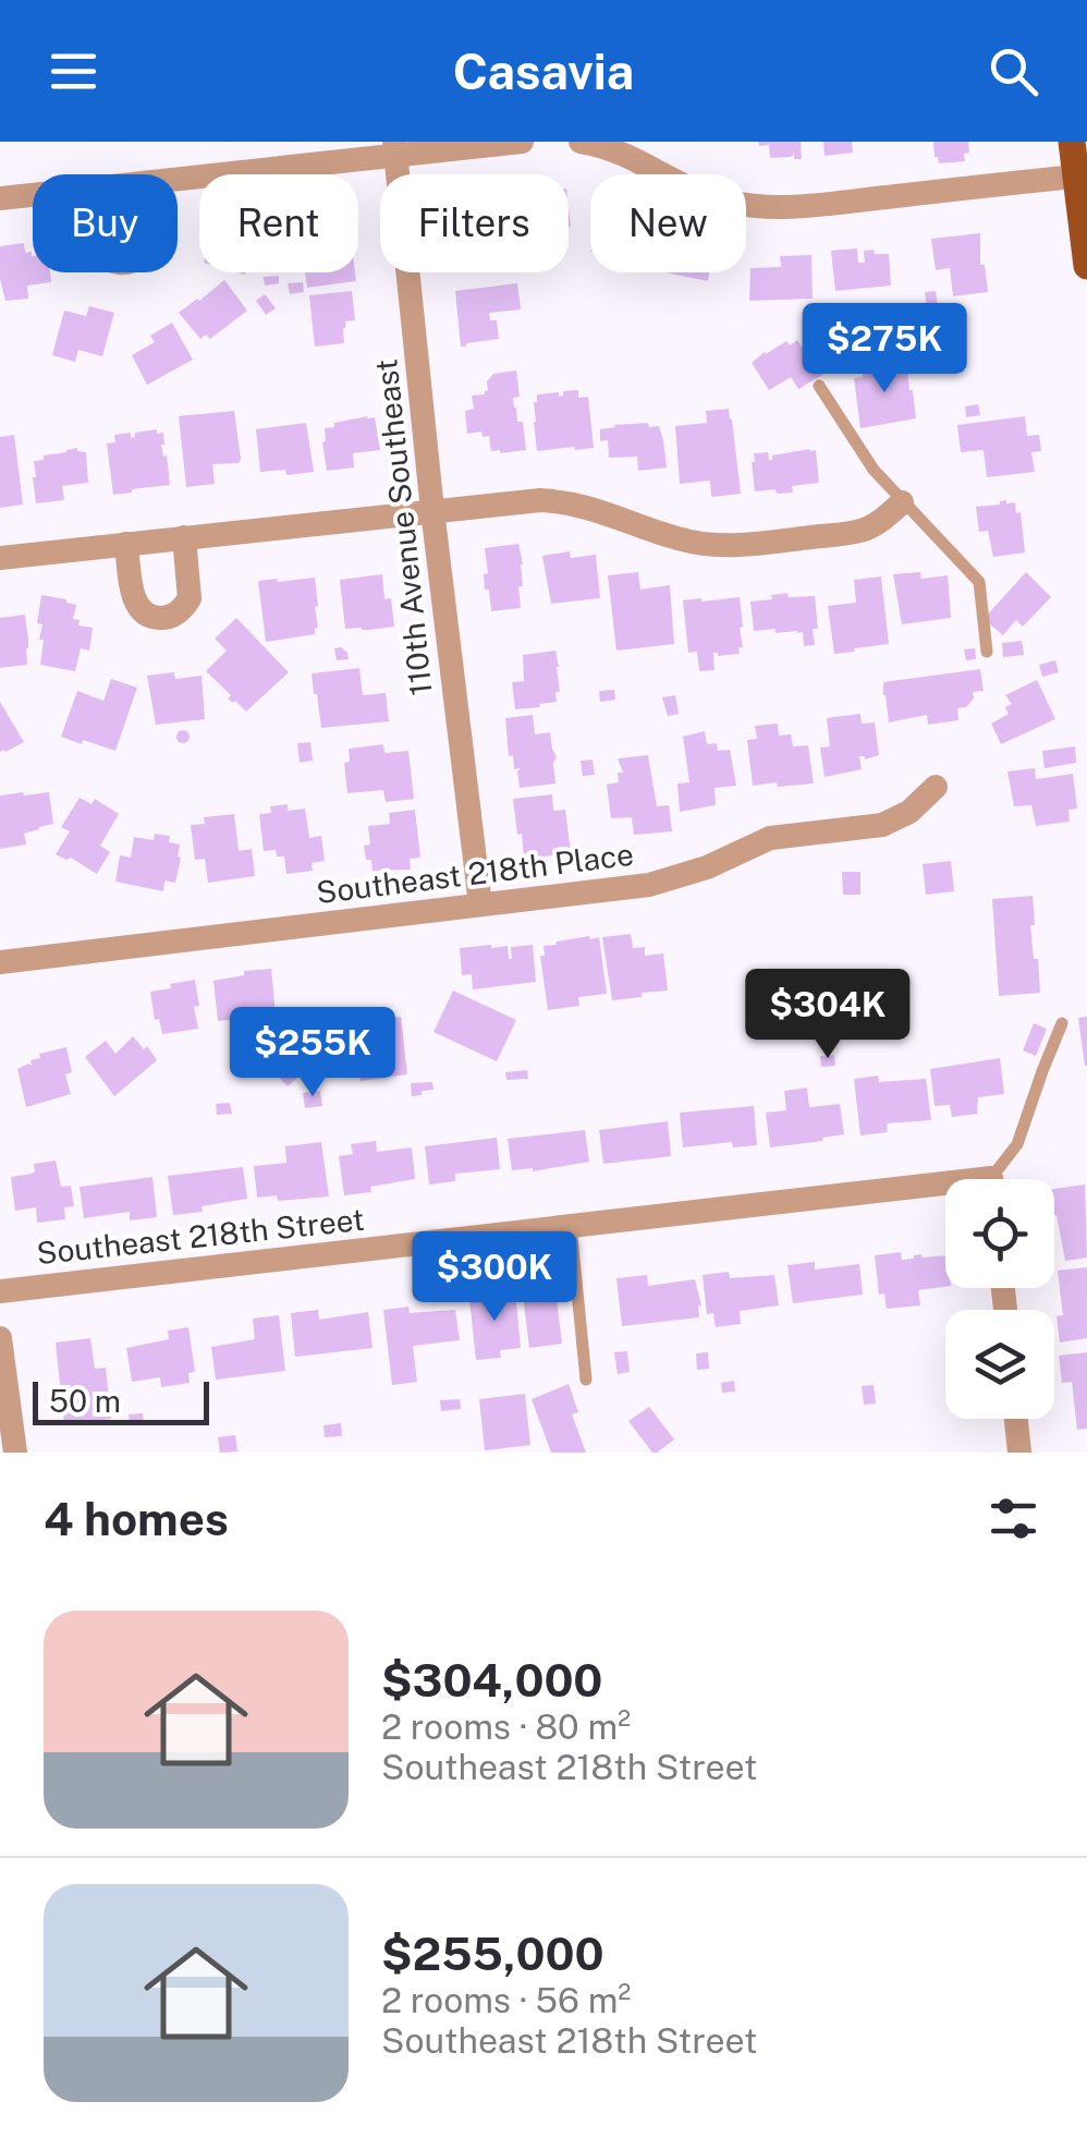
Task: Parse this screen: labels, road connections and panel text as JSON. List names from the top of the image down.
{
  "streets": {
    "street": ["110th Avenue Southeast", "Southeast 218th Place", "Southeast 218th Street"]
  },
  "crossings": [
    ["110th Avenue Southeast", "Southeast 218th Place"]
  ],
  "scale_bar": "50 m",
  "page": {
    "header": "Casavia",
    "chip": [
      "Buy",
      "Rent",
      "Filters",
      "New"
    ],
    "price": [
      "$275K",
      "$304K",
      "$255K",
      "$300K"
    ],
    "scale": "50 m",
    "heading": "4 homes",
    "list": [
      {
        "name": "$304,000",
        "note": "2 rooms · 80 m² · Southeast 218th Street"
      },
      {
        "name": "$255,000",
        "note": "2 rooms · 56 m² · Southeast 218th Street"
      }
    ]
  }
}
